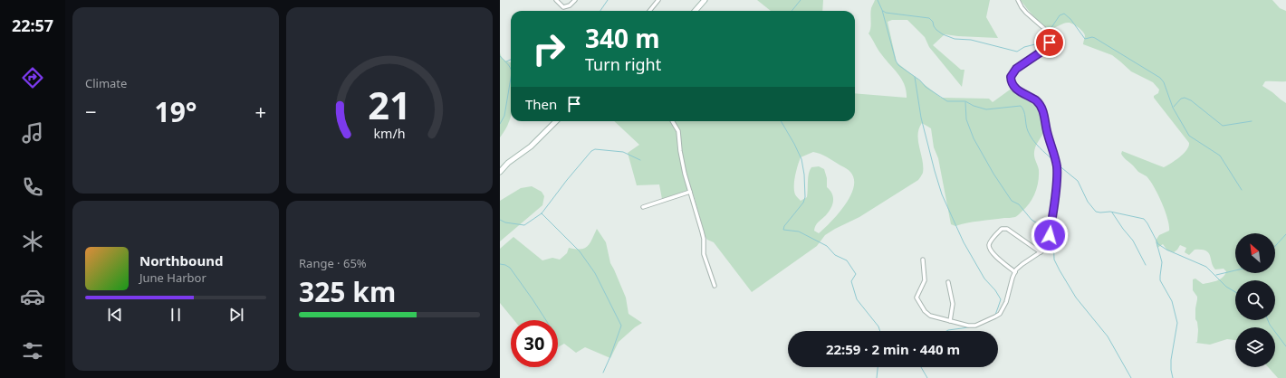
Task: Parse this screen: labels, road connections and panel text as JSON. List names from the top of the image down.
{
  "north": "top left",
  "page": {
    "tabs": "22:57",
    "tile": [
      "Climate",
      ["Range · 65%", "325 km"]
    ],
    "turn": ["340 m", "Turn right"],
    "then": "Then",
    "heat": ["−", "19°", "+"],
    "song": ["Northbound", "June Harbor"],
    "limit": "30",
    "trip": "22:59 · 2 min · 440 m",
    "gauge": ["21", "km/h"]
  }
}
